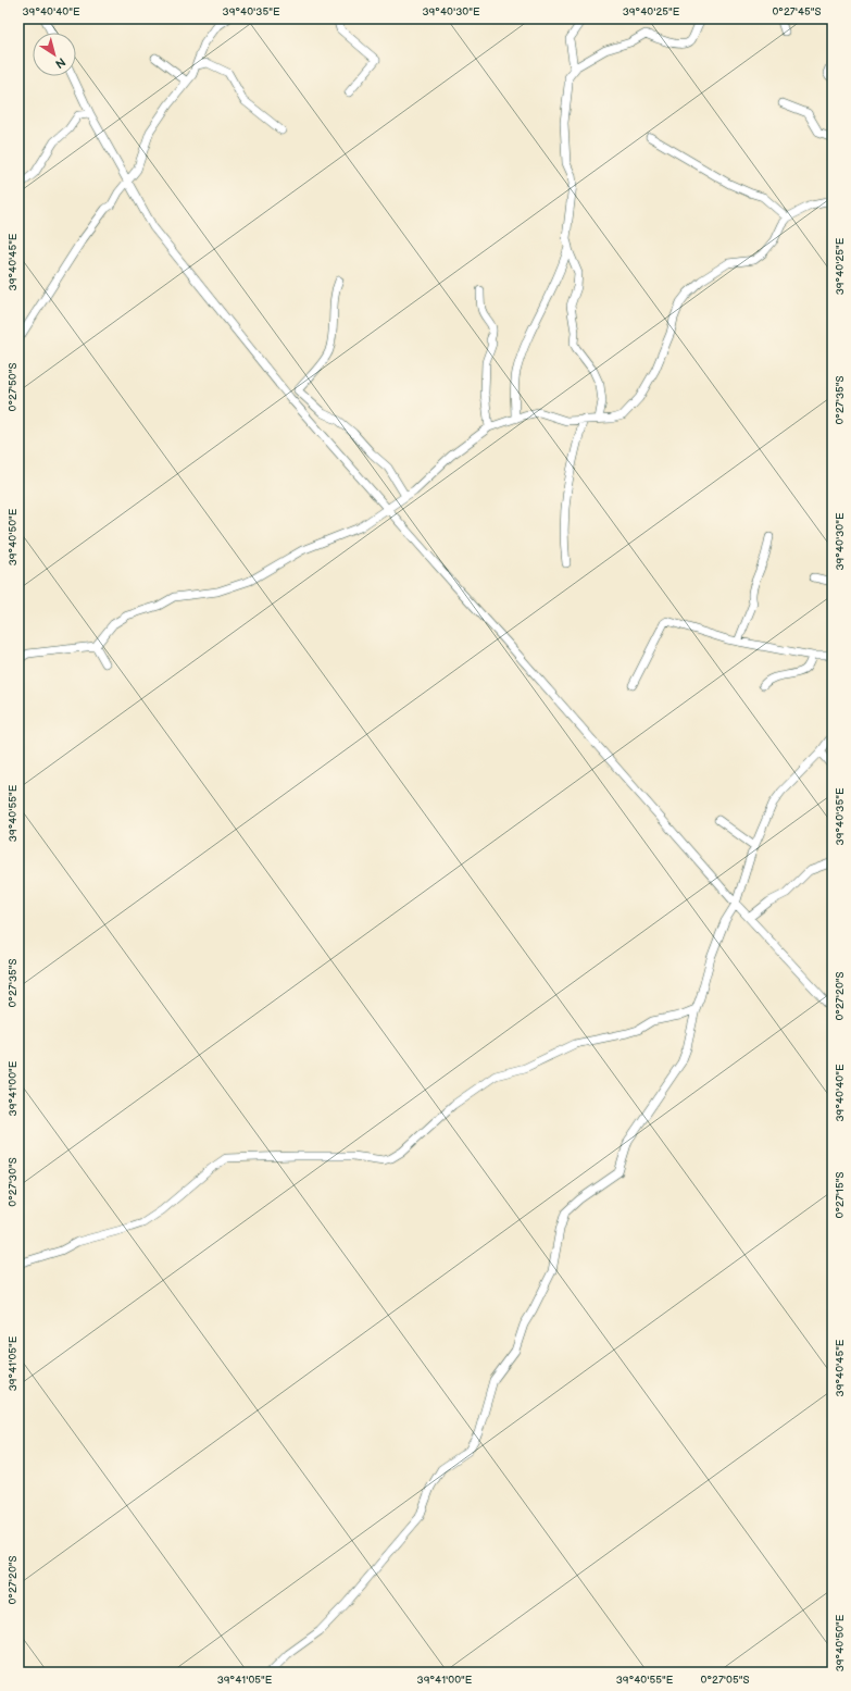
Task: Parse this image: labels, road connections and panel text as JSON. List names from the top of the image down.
{
  "north": "bottom right",
  "coordinates": [
    "39°40'40\"E",
    "39°40'35\"E",
    "39°40'30\"E",
    "39°40'25\"E",
    "0°27'45\"S",
    "39°40'45\"E",
    "0°27'50\"S",
    "0°27'35\"S",
    "39°40'50\"E",
    "39°40'55\"E",
    "0°27'20\"S",
    "39°41'00\"E",
    "0°27'30\"S",
    "0°27'15\"S",
    "39°41'05\"E",
    "0°27'05\"S"
  ]
}
